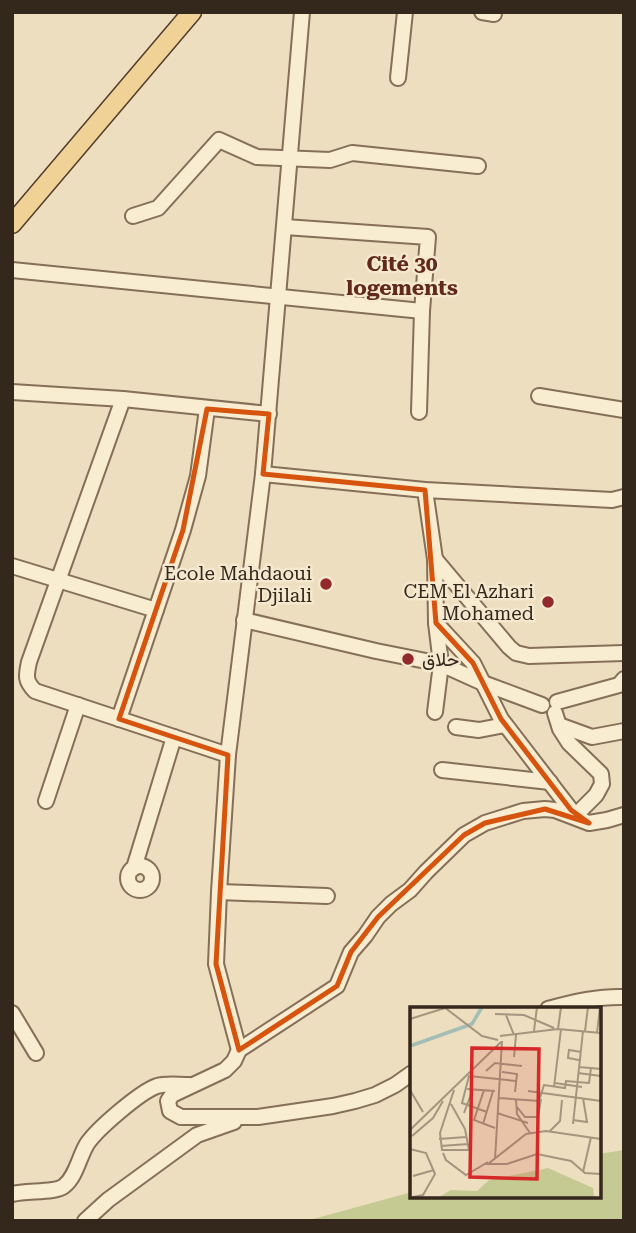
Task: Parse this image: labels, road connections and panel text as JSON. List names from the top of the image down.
{
  "districts": ["Cité 30 logements"],
  "places": ["Ecole Mahdaoui Djilali", "CEM El Azhari Mohamed", "حلاق"]
}
